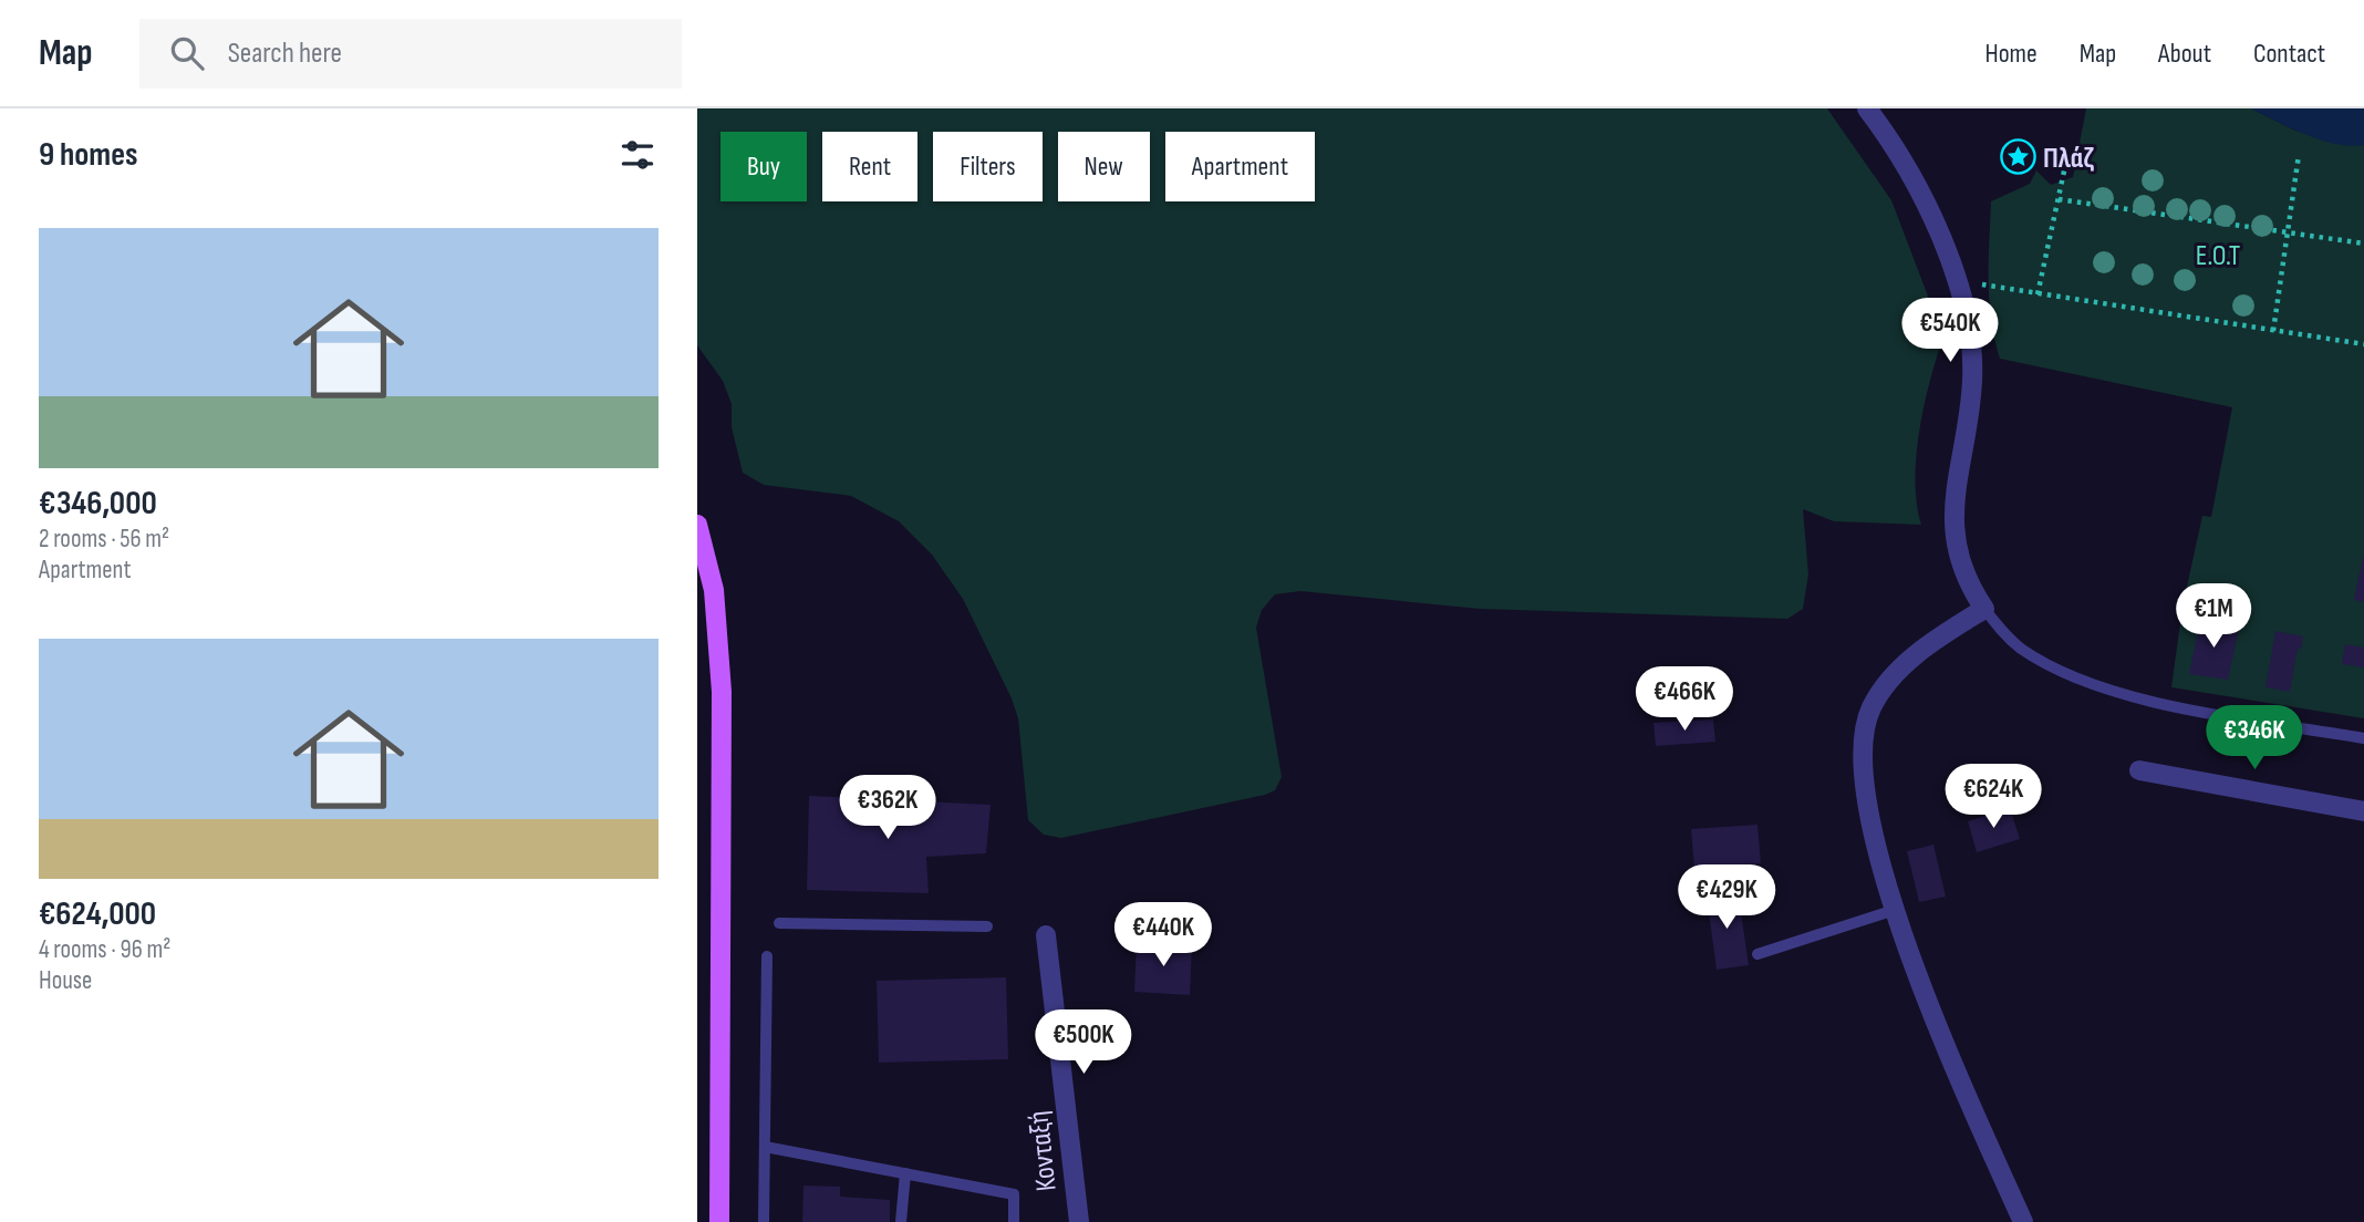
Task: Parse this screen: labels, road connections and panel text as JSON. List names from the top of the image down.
{
  "streets": {
    "street": ["Κονταξή"]
  },
  "parks": ["E.O.T"],
  "places": {
    "place": ["Πλάζ"]
  },
  "page": {
    "header": "Map",
    "search": "Search here",
    "nav": [
      "Home",
      "Map",
      "About",
      "Contact"
    ],
    "heading": "9 homes",
    "chip": [
      "Buy",
      "Rent",
      "Filters",
      "New",
      "Apartment"
    ],
    "list": [
      {
        "name": "€346,000",
        "note": "2 rooms · 56 m² · Apartment"
      },
      {
        "name": "€624,000",
        "note": "4 rooms · 96 m² · House"
      }
    ],
    "price": [
      "€540K",
      "€1M",
      "€466K",
      "€346K",
      "€624K",
      "€362K",
      "€429K",
      "€440K",
      "€500K"
    ]
  }
}
